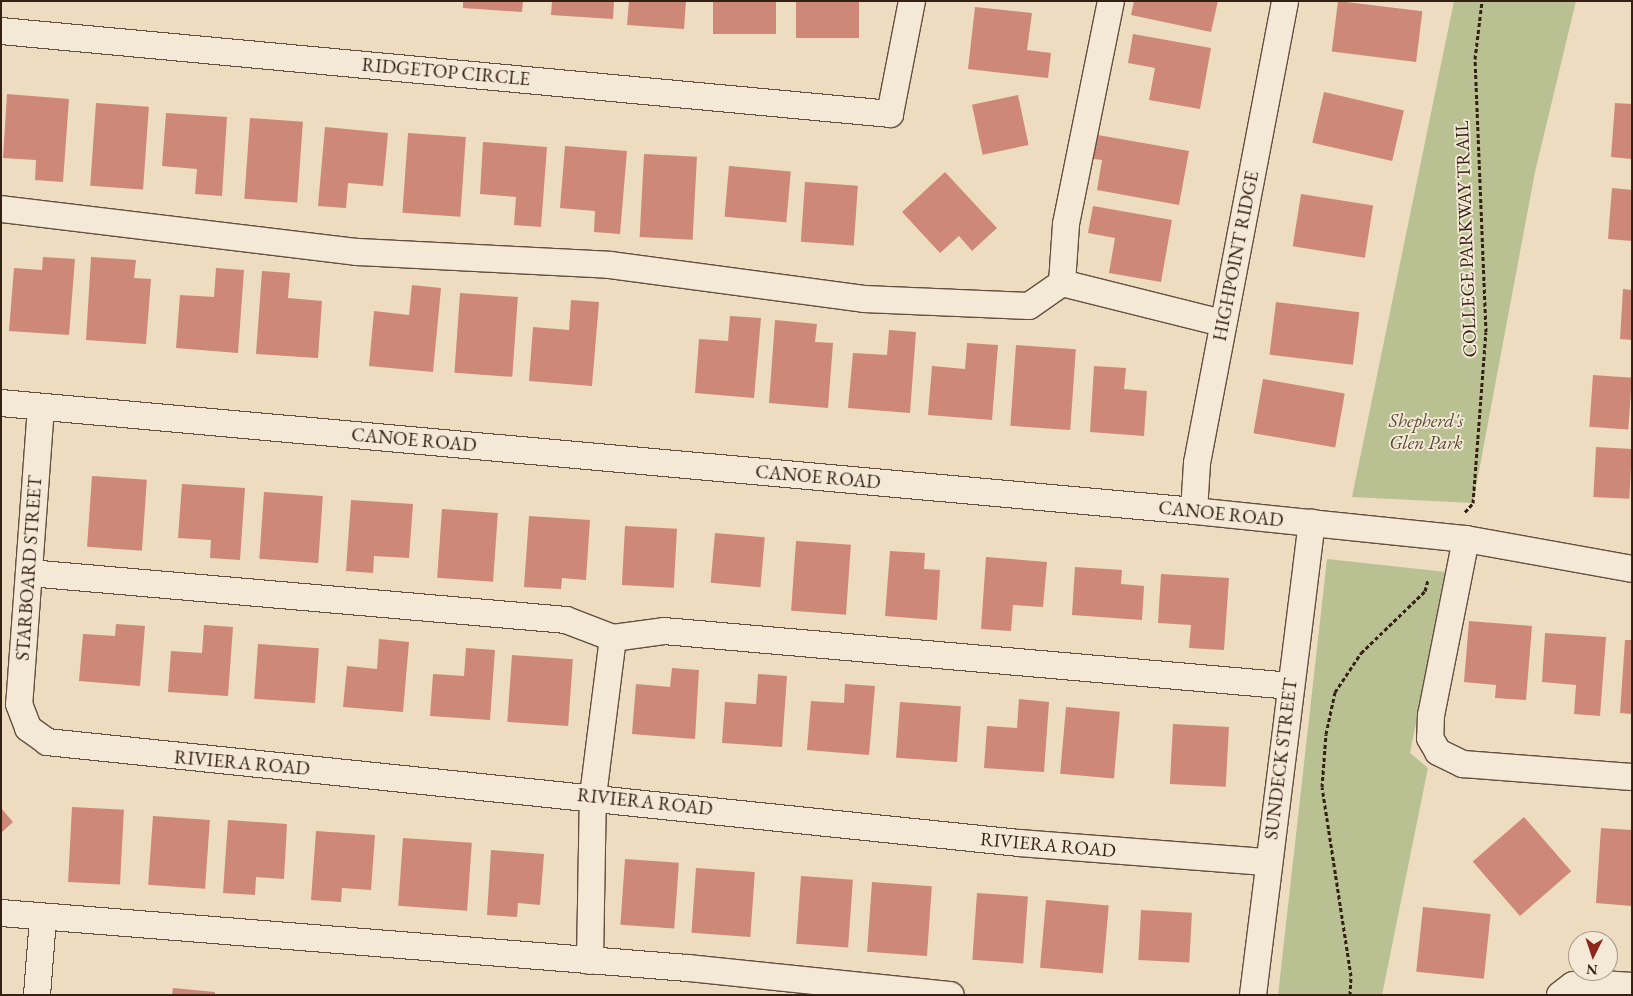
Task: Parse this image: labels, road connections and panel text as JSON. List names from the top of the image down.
{
  "streets": {
    "street": [
      "RIDGETOP CIRCLE",
      "HIGHPOINT RIDGE",
      "CANOE ROAD",
      "STARBOARD STREET",
      "SUNDECK STREET",
      "RIVIERA ROAD"
    ],
    "path": ["COLLEGE PARKWAY TRAIL"]
  },
  "crossings": [
    ["COLLEGE PARKWAY TRAIL", "CANOE ROAD"],
    ["HIGHPOINT RIDGE", "CANOE ROAD"],
    ["CANOE ROAD", "STARBOARD STREET"],
    ["CANOE ROAD", "SUNDECK STREET"],
    ["STARBOARD STREET", "RIVIERA ROAD"],
    ["SUNDECK STREET", "RIVIERA ROAD"]
  ],
  "parks": ["Shepherd's Glen Park"],
  "north": "bottom"
}
